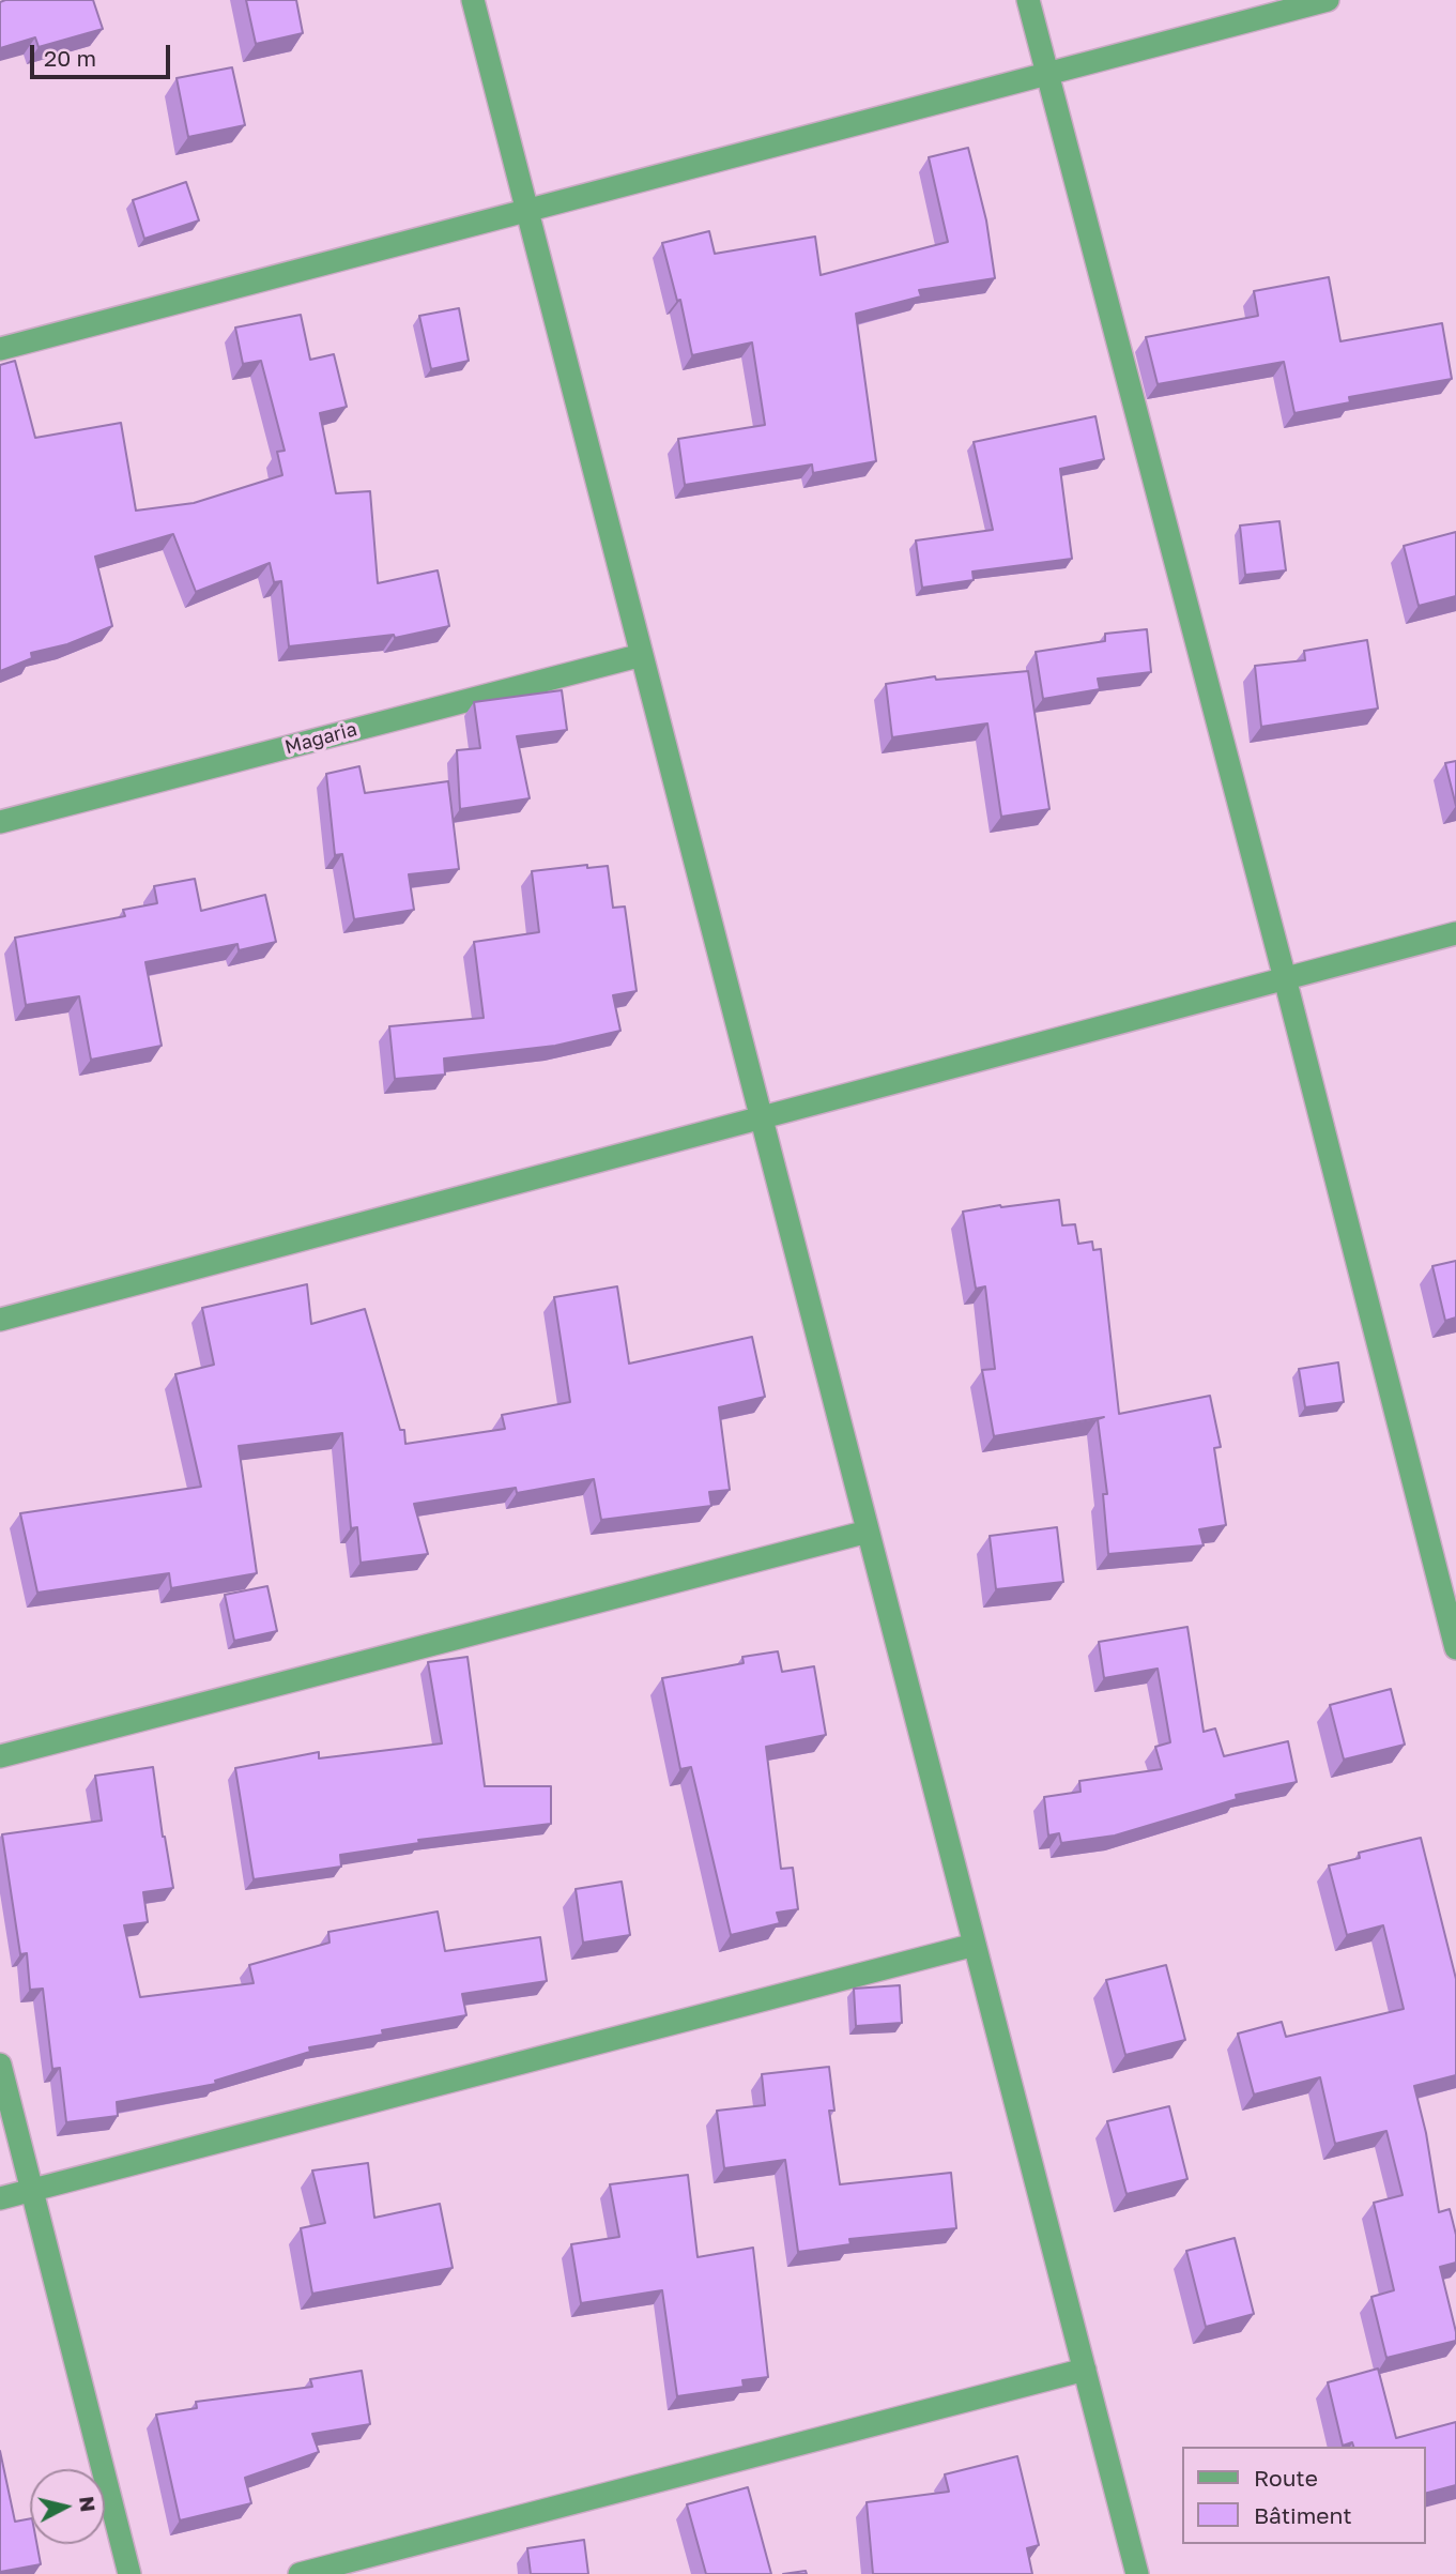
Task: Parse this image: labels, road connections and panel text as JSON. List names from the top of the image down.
{
  "streets": {
    "street": ["Magaria"]
  },
  "legend": ["Route", "Bâtiment"],
  "scale_bar": "20 m",
  "north": "right"
}
